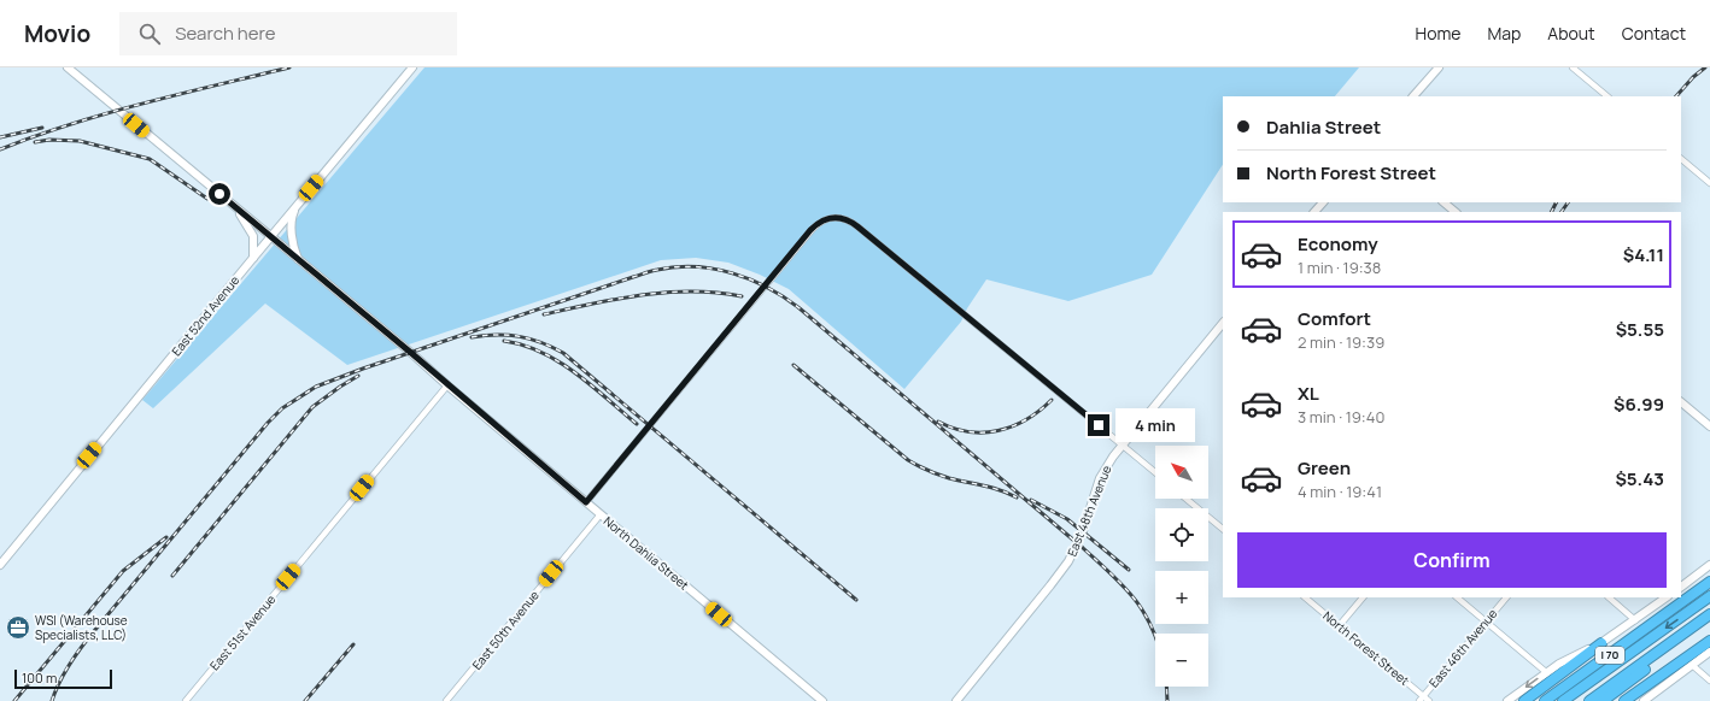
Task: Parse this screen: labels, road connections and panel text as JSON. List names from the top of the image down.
{
  "streets": {
    "highway": ["I 70"],
    "street": [
      "East 52nd Avenue",
      "East 48th Avenue",
      "North Dahlia Street",
      "East 50th Avenue",
      "East 51st Avenue",
      "North Forest Street",
      "East 46th Avenue"
    ]
  },
  "crossings": [
    ["East 52nd Avenue", "North Dahlia Street"],
    ["North Dahlia Street", "East 50th Avenue"],
    ["North Dahlia Street", "East 51st Avenue"],
    ["North Forest Street", "East 46th Avenue"]
  ],
  "places": {
    "office": ["WSI (Warehouse Specialists, LLC)"]
  },
  "scale_bar": "100 m",
  "north": "top left",
  "page": {
    "header": "Movio",
    "search": "Search here",
    "nav": [
      "Home",
      "Map",
      "About",
      "Contact"
    ],
    "banner": ["Dahlia Street", "North Forest Street"],
    "list": [
      {
        "name": "Economy",
        "note": "1 min · 19:38",
        "value": "$4.11"
      },
      {
        "name": "Comfort",
        "note": "2 min · 19:39",
        "value": "$5.55"
      },
      {
        "name": "XL",
        "note": "3 min · 19:40",
        "value": "$6.99"
      },
      {
        "name": "Green",
        "note": "4 min · 19:41",
        "value": "$5.43"
      }
    ],
    "bubble": "4 min",
    "map_buttons": ["+", "−"],
    "buttons": "Confirm",
    "scale": "100 m"
  }
}
